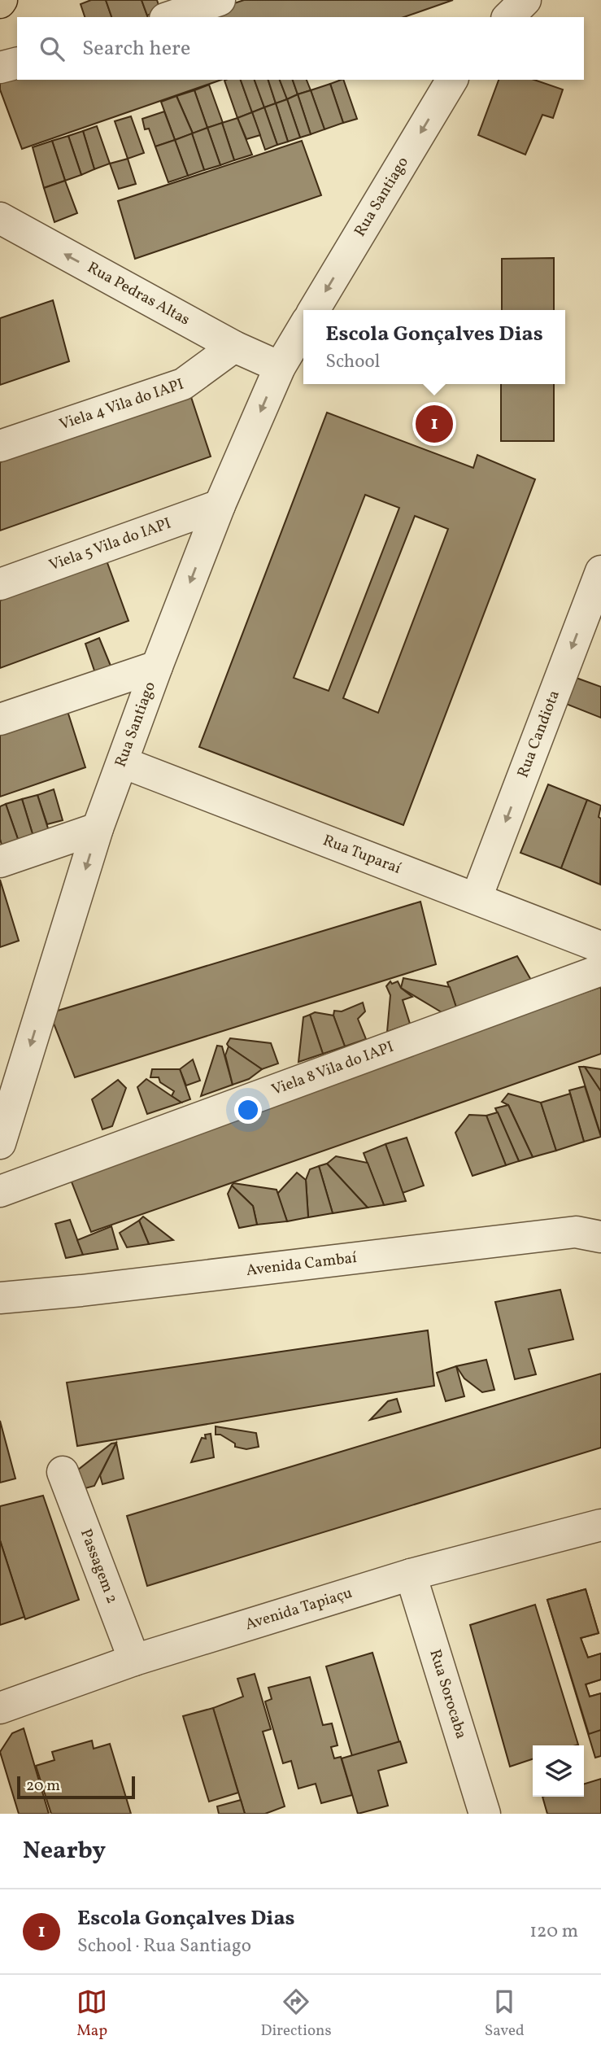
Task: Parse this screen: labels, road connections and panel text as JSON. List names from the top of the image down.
{
  "streets": {
    "street": [
      "Rua Santiago",
      "Rua Pedras Altas",
      "Viela 4 Vila do IAPI",
      "Viela 5 Vila do IAPI",
      "Rua Candiota",
      "Rua Tuparaí",
      "Viela 8 Vila do IAPI",
      "Avenida Cambaí",
      "Passagem 2",
      "Avenida Tapiaçu",
      "Rua Sorocaba"
    ]
  },
  "crossings": [
    ["Rua Santiago", "Rua Pedras Altas"],
    ["Rua Santiago", "Viela 5 Vila do IAPI"],
    ["Rua Santiago", "Rua Tuparaí"],
    ["Rua Pedras Altas", "Viela 4 Vila do IAPI"],
    ["Rua Candiota", "Rua Tuparaí"],
    ["Passagem 2", "Avenida Tapiaçu"],
    ["Avenida Tapiaçu", "Rua Sorocaba"]
  ],
  "one_way": ["Rua Santiago", "Rua Pedras Altas", "Rua Candiota"],
  "scale_bar": "20 m",
  "page": {
    "search": "Search here",
    "popup": ["Escola Gonçalves Dias", "School"],
    "pins": "1",
    "scale": "20 m",
    "heading": "Nearby",
    "list": [
      {
        "mark": "1",
        "name": "Escola Gonçalves Dias",
        "note": "School · Rua Santiago",
        "value": "120 m"
      }
    ],
    "nav": ["Map", "Directions", "Saved"]
  }
}
